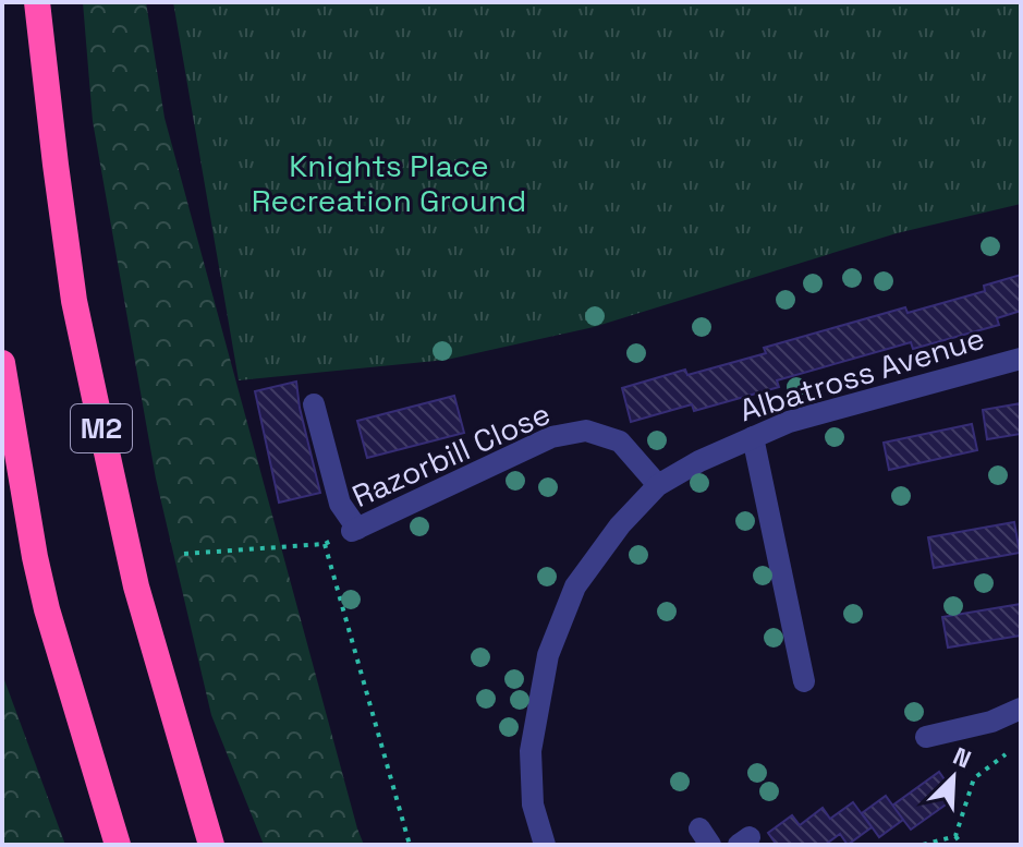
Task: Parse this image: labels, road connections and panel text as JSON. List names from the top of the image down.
{
  "streets": {
    "highway": ["M2"],
    "street": ["Albatross Avenue", "Razorbill Close"]
  },
  "crossings": [
    ["Albatross Avenue", "Razorbill Close"]
  ],
  "parks": ["Knights Place Recreation Ground"],
  "north": "top right"
}
